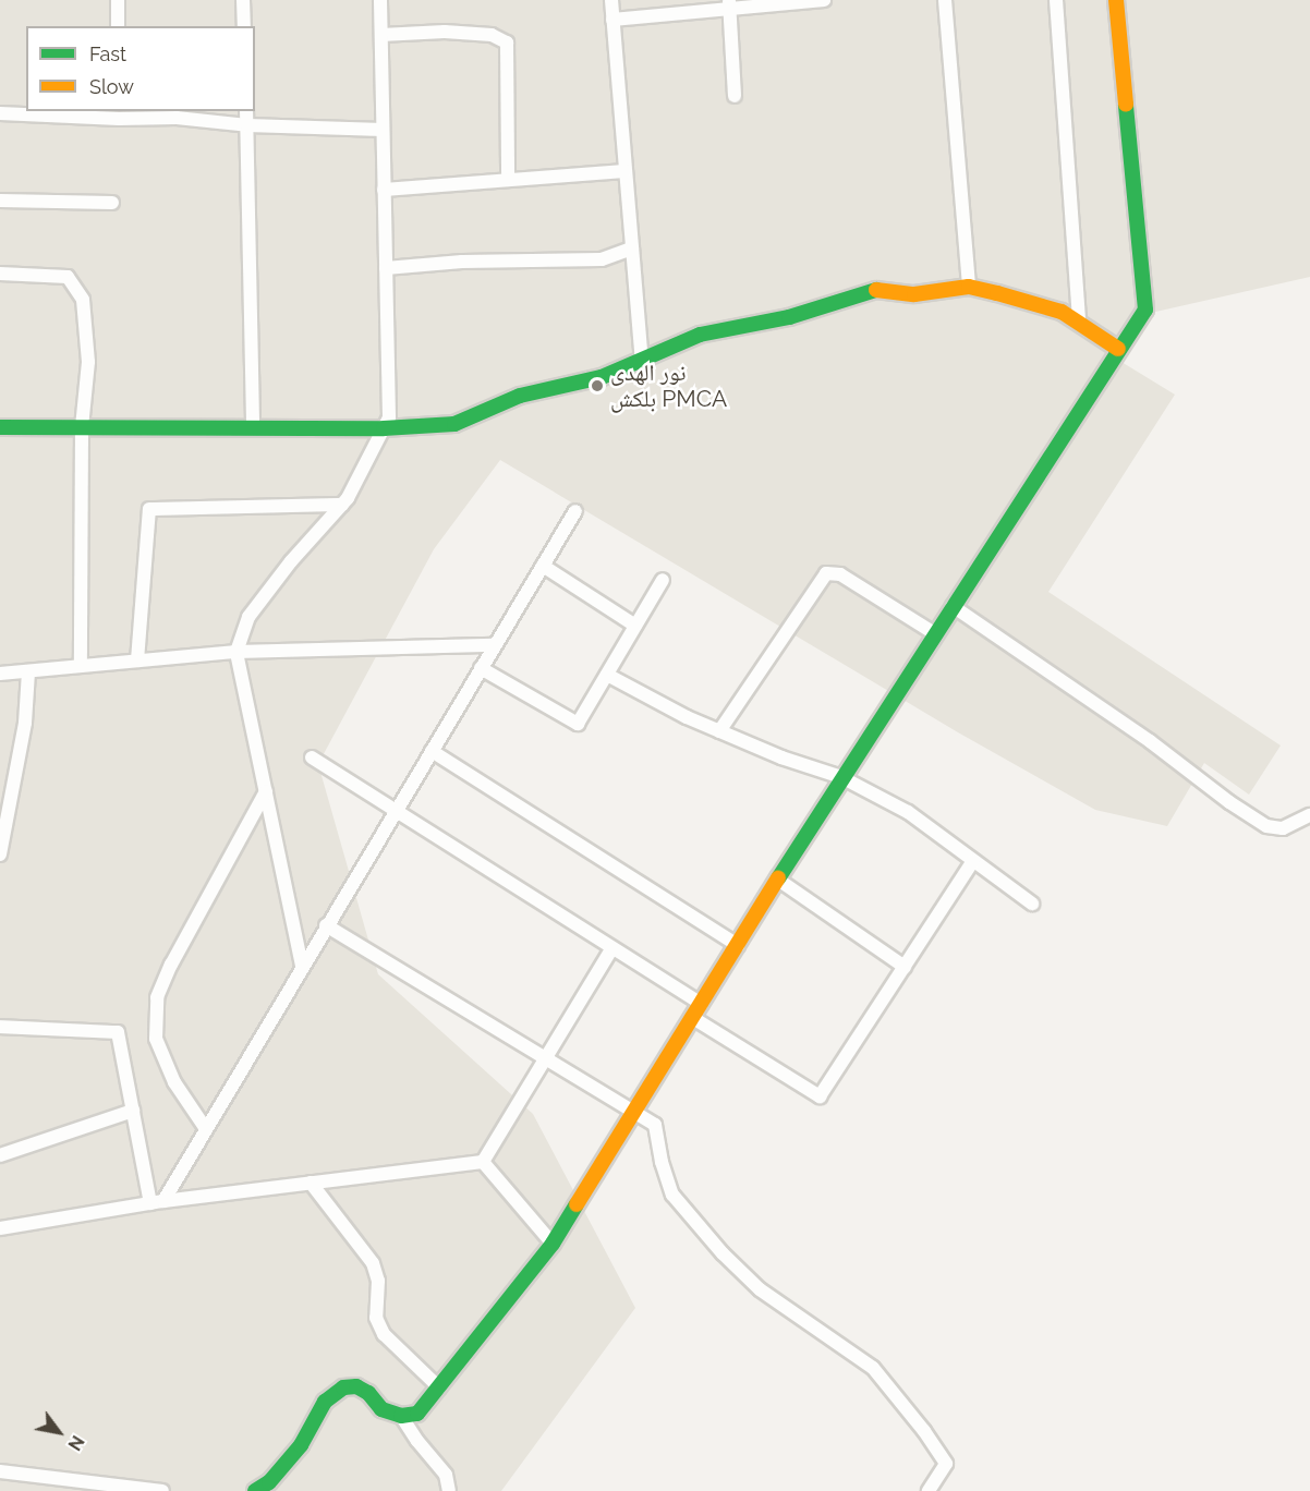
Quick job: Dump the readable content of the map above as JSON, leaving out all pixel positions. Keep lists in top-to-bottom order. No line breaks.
{"places":["نور الهدى بلكش PMCA"],"legend":["Fast","Slow"],"north":"bottom right"}
